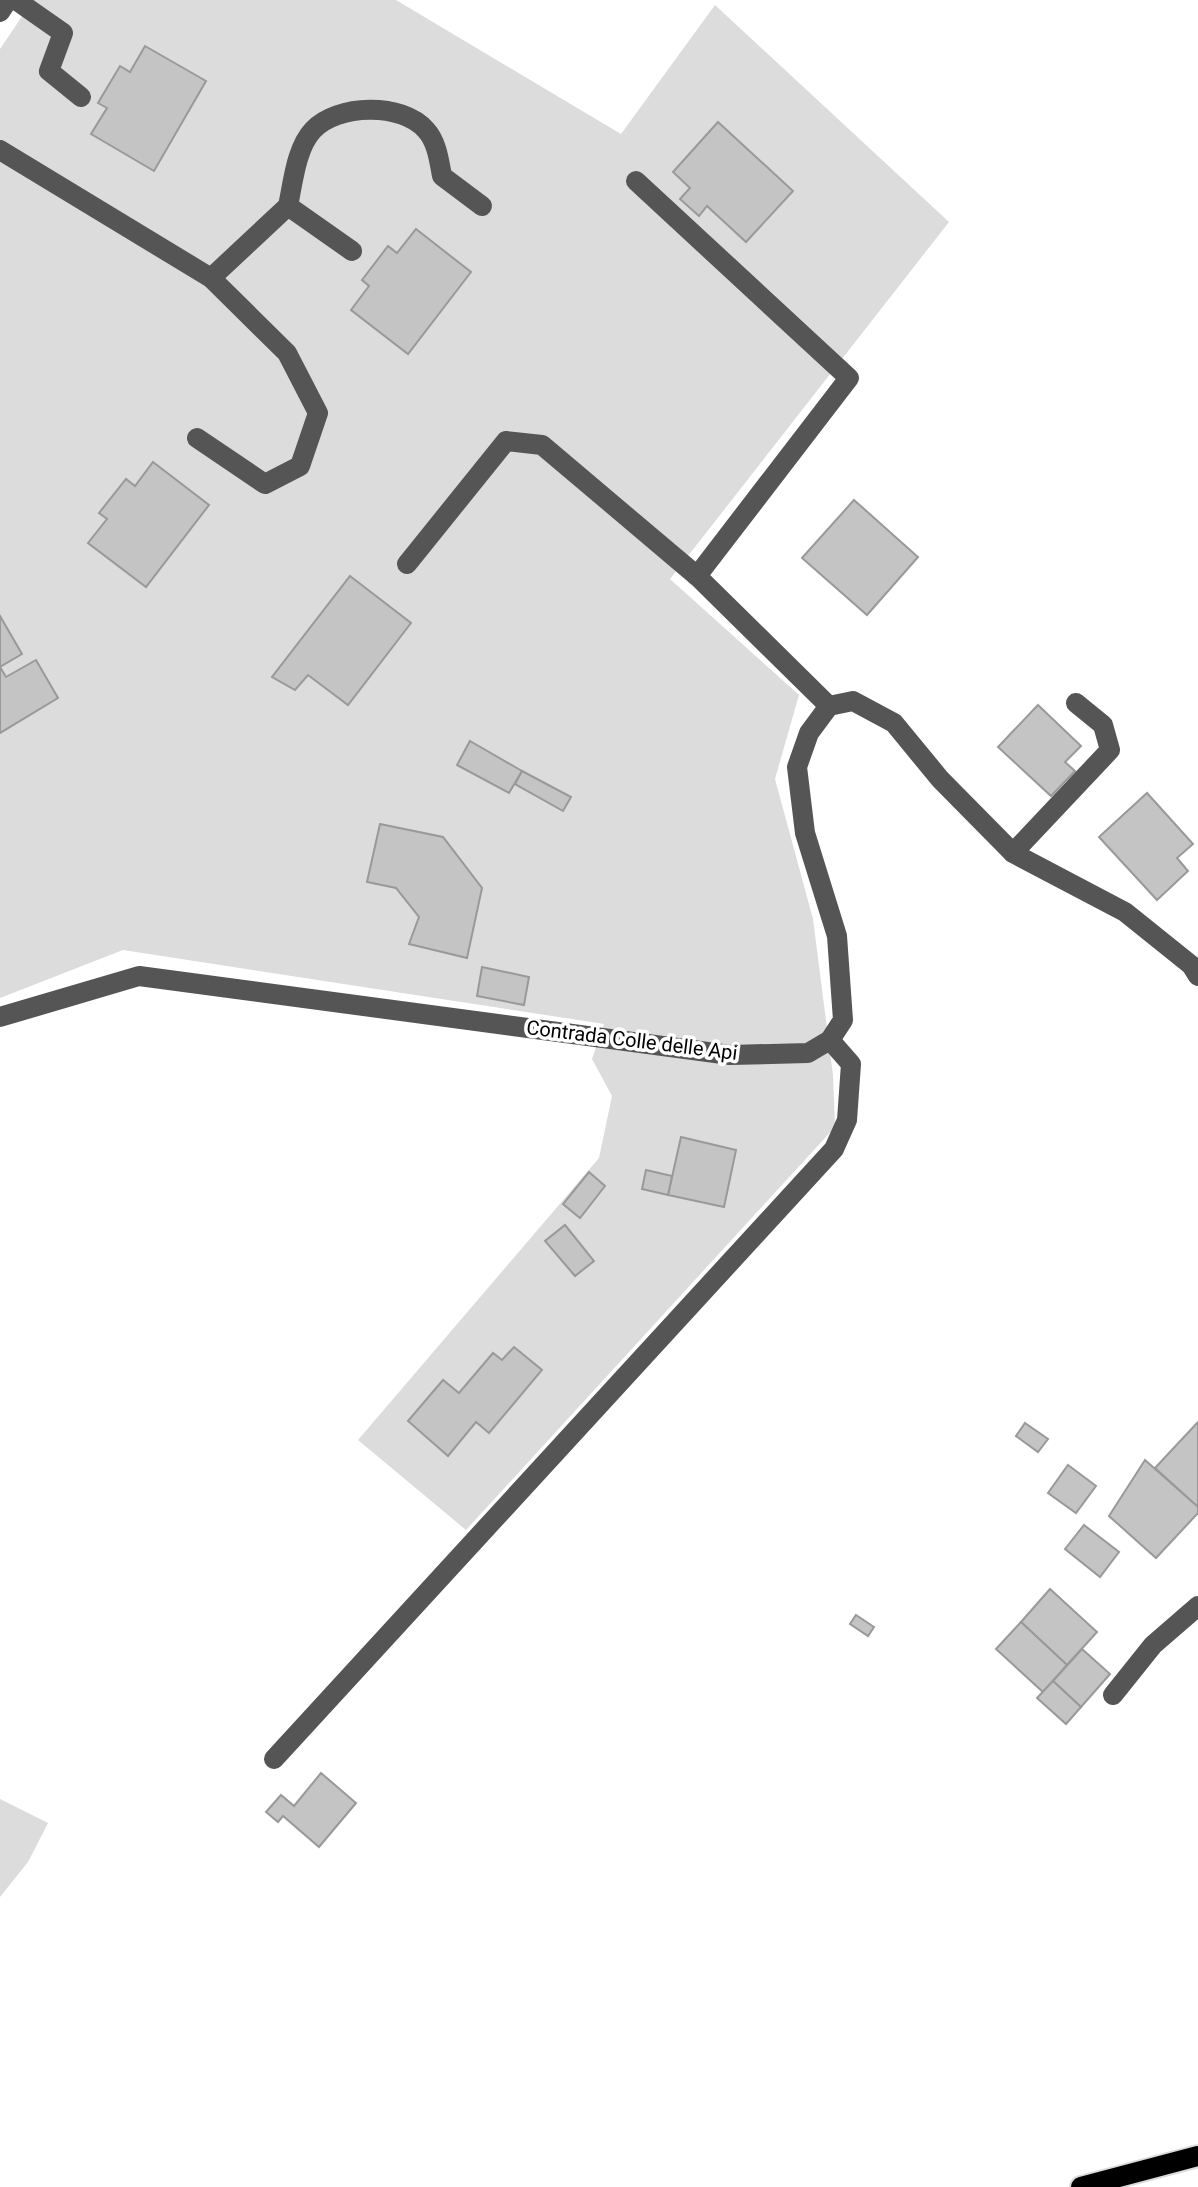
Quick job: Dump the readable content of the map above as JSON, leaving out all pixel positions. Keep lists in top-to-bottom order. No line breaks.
{"streets":{"street":["Contrada Colle delle Api"]}}
